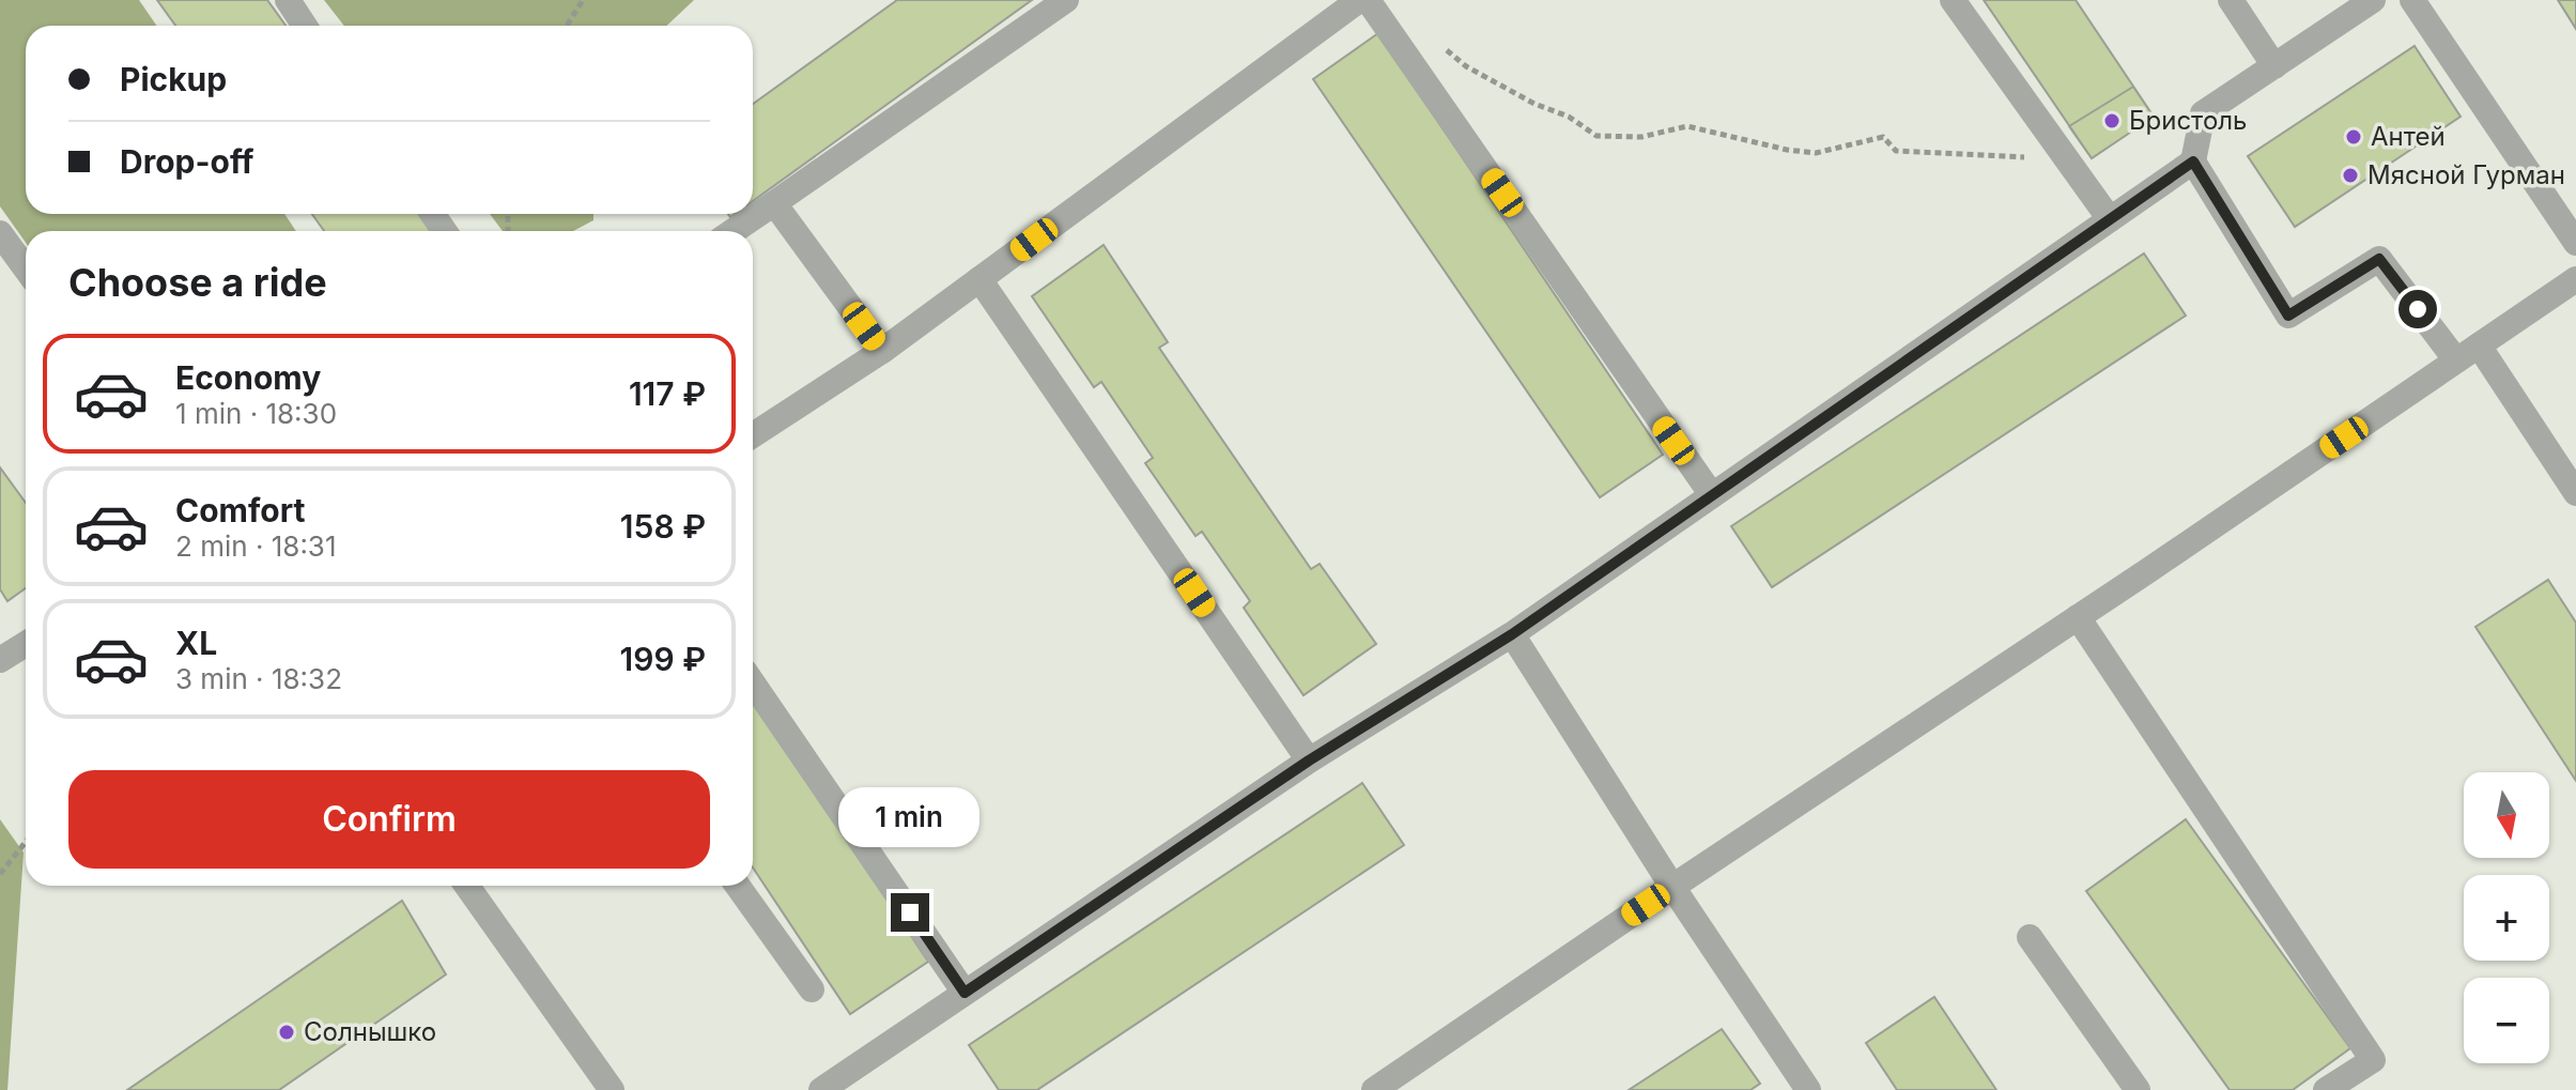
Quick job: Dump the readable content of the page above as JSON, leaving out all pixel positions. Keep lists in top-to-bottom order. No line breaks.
{"places":["Бристоль","Антей","Мясной Гурман","Солнышко"],"north":"bottom","page":{"banner":["Pickup","Drop-off"],"heading":"Choose a ride","list":[{"name":"Economy","note":"1 min · 18:30","value":"117 ₽"},{"name":"Comfort","note":"2 min · 18:31","value":"158 ₽"},{"name":"XL","note":"3 min · 18:32","value":"199 ₽"}],"buttons":"Confirm","map_buttons":["+","−"],"bubble":"1 min"}}
